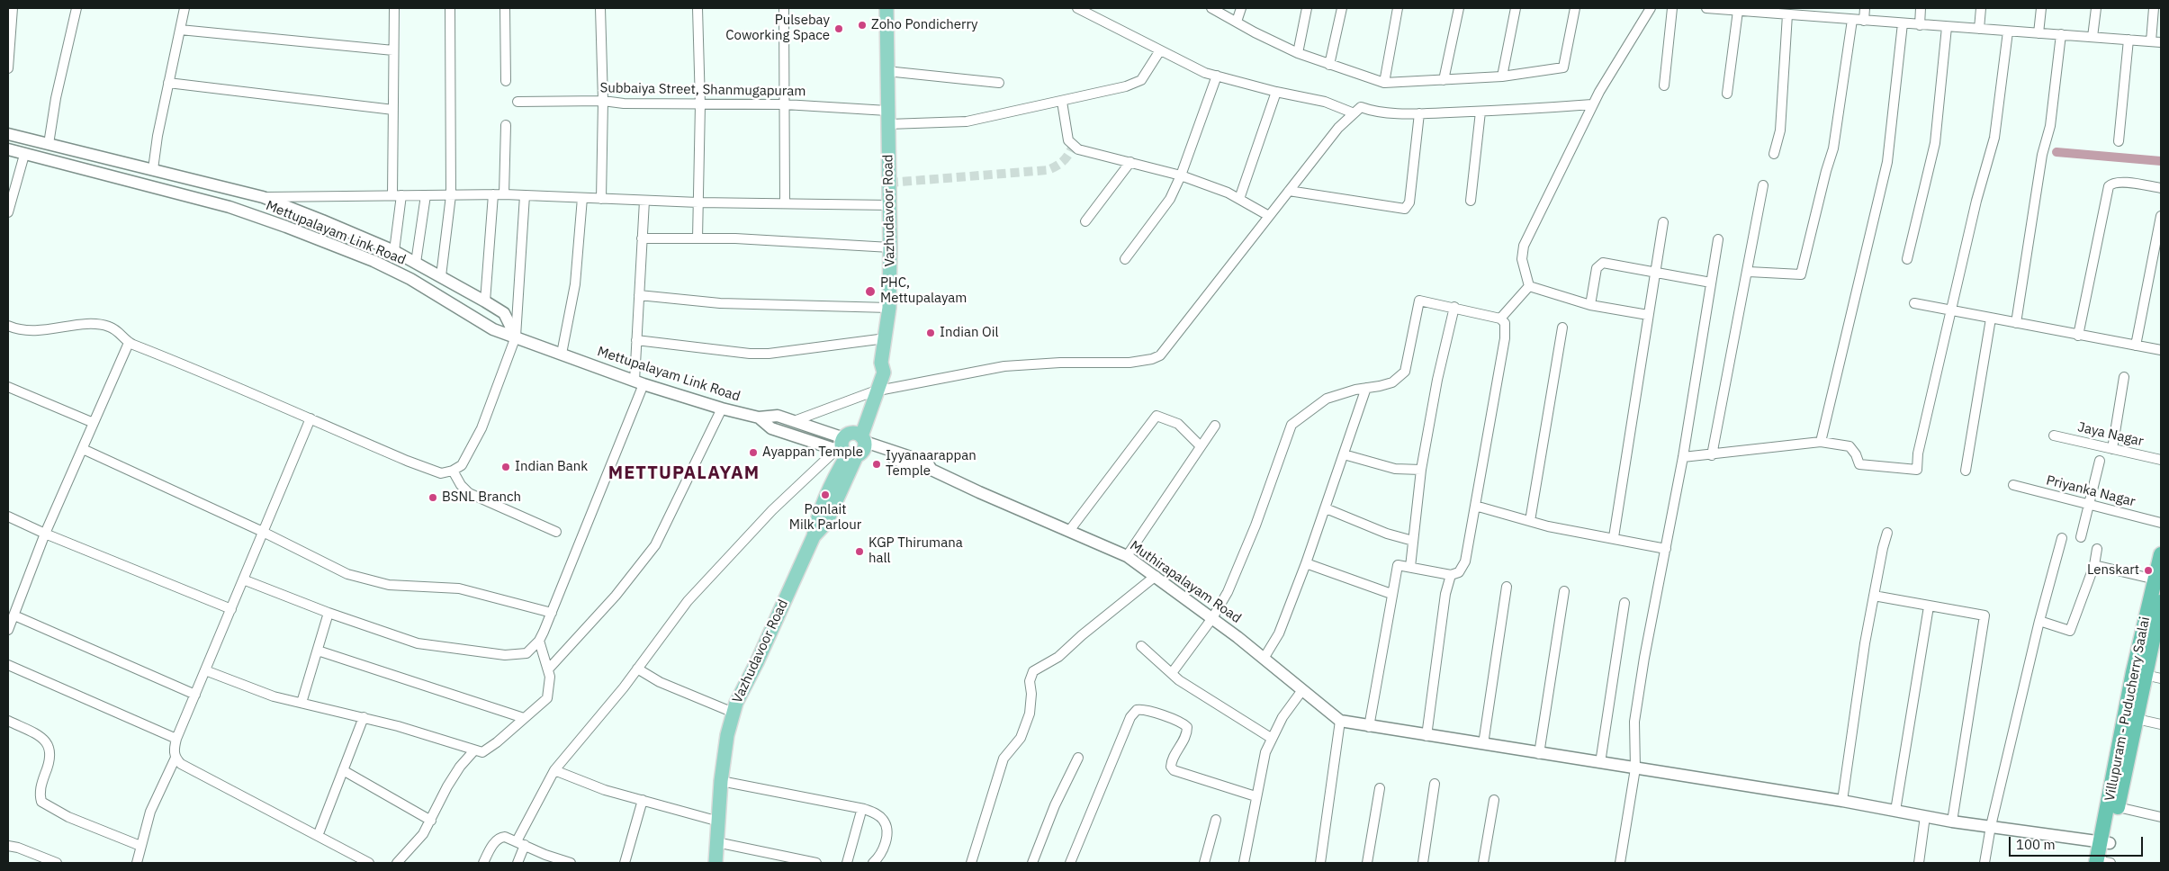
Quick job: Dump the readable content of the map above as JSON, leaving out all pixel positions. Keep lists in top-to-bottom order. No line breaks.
{"streets":{"highway":["Villupuram - Puducherry Saalai"],"main road":["Vazhudavoor Road"],"street":["Subbaiya Street, Shanmugapuram","Mettupalayam Link Road","Jaya Nagar","Priyanka Nagar","Muthirapalayam Road"]},"crossings":[["Subbaiya Street, Shanmugapuram","Vazhudavoor Road"],["Vazhudavoor Road","Mettupalayam Link Road"],["Vazhudavoor Road","Muthirapalayam Road"],["Mettupalayam Link Road","Muthirapalayam Road"]],"districts":["METTUPALAYAM"],"places":["Zoho Pondicherry","Pulsebay Coworking Space","PHC, Mettupalayam","Indian Oil","Ayappan Temple","Iyyanaarappan Temple","Indian Bank","Ponlait Milk Parlour","BSNL Branch","KGP Thirumana hall","Lenskart"],"scale_bar":"100 m"}
